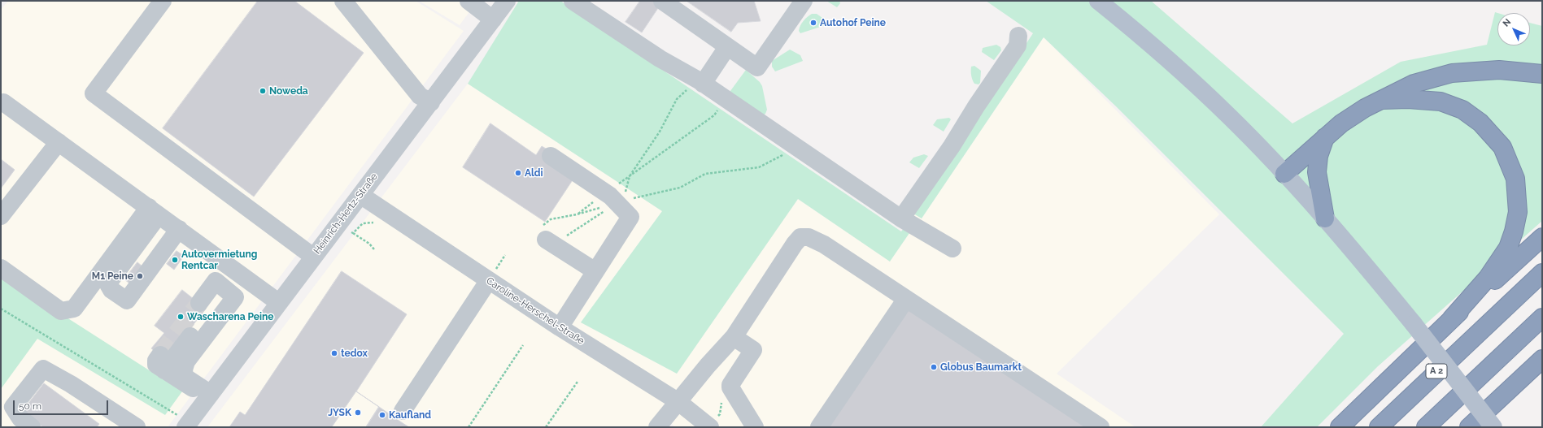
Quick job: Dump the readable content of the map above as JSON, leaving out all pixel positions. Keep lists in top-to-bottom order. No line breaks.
{"streets":{"highway":["A 2"],"street":["Heinrich-Hertz-Straße","Caroline-Herschel-Straße"]},"crossings":[["Heinrich-Hertz-Straße","Caroline-Herschel-Straße"]],"places":["Autohof Peine","Noweda","Aldi","Autovermietung Rentcar","M1 Peine","Wascharena Peine","tedox","Globus Baumarkt","JYSK","Kaufland"],"scale_bar":"50 m","north":"top left"}
